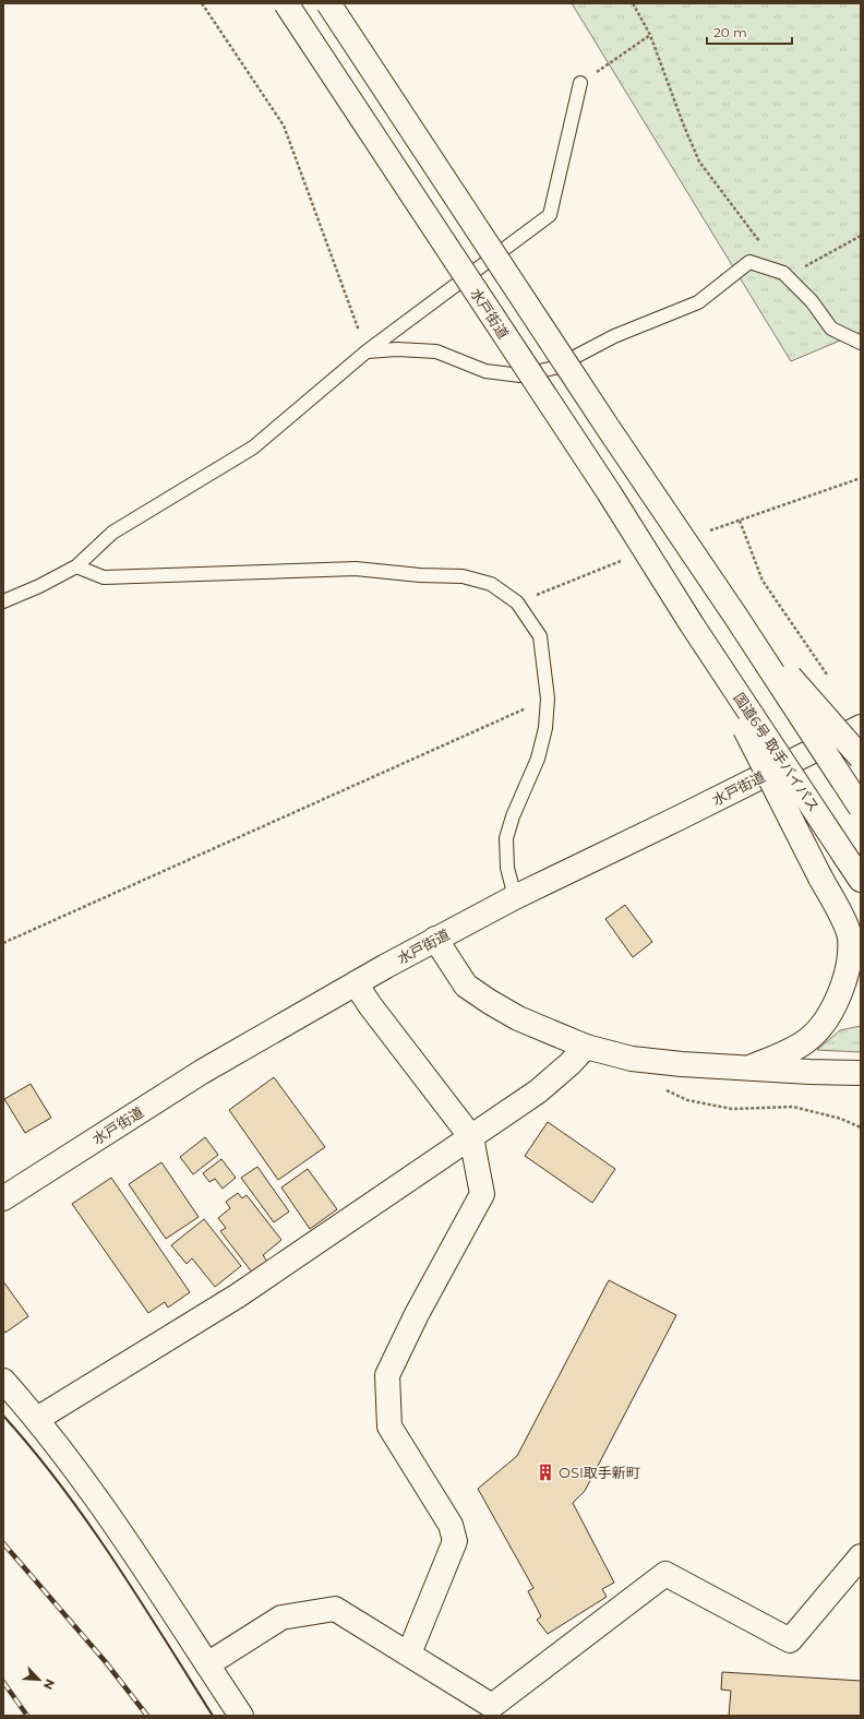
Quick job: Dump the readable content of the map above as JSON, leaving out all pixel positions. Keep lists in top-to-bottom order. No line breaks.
{"streets":{"main road":["水戸街道","国道6号 取手バイパス"]},"crossings":[["水戸街道","国道6号 取手バイパス"]],"places":{"building":["OSI取手新町"]},"scale_bar":"20 m","north":"bottom right"}
